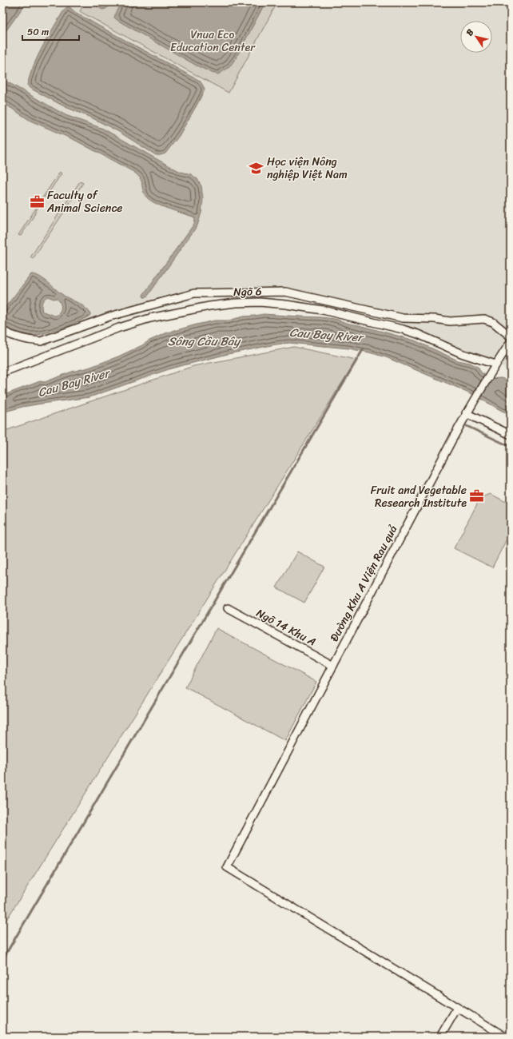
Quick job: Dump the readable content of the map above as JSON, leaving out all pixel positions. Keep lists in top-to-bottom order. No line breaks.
{"streets":{"street":["Ngõ 6","Đường Khu A Viện Rau quả","Ngõ 14 Khu A"]},"crossings":[["Ngõ 6","Đường Khu A Viện Rau quả"],["Đường Khu A Viện Rau quả","Ngõ 14 Khu A"]],"water":["Cau Bay River","Sông Cầu Bây"],"parks":["Vnua Eco Education Center"],"places":{"school or university":["Học viện Nông nghiệp Việt Nam"],"office":["Faculty of Animal Science","Fruit and Vegetable Research Institute"]},"scale_bar":"50 m","north":"top left"}
